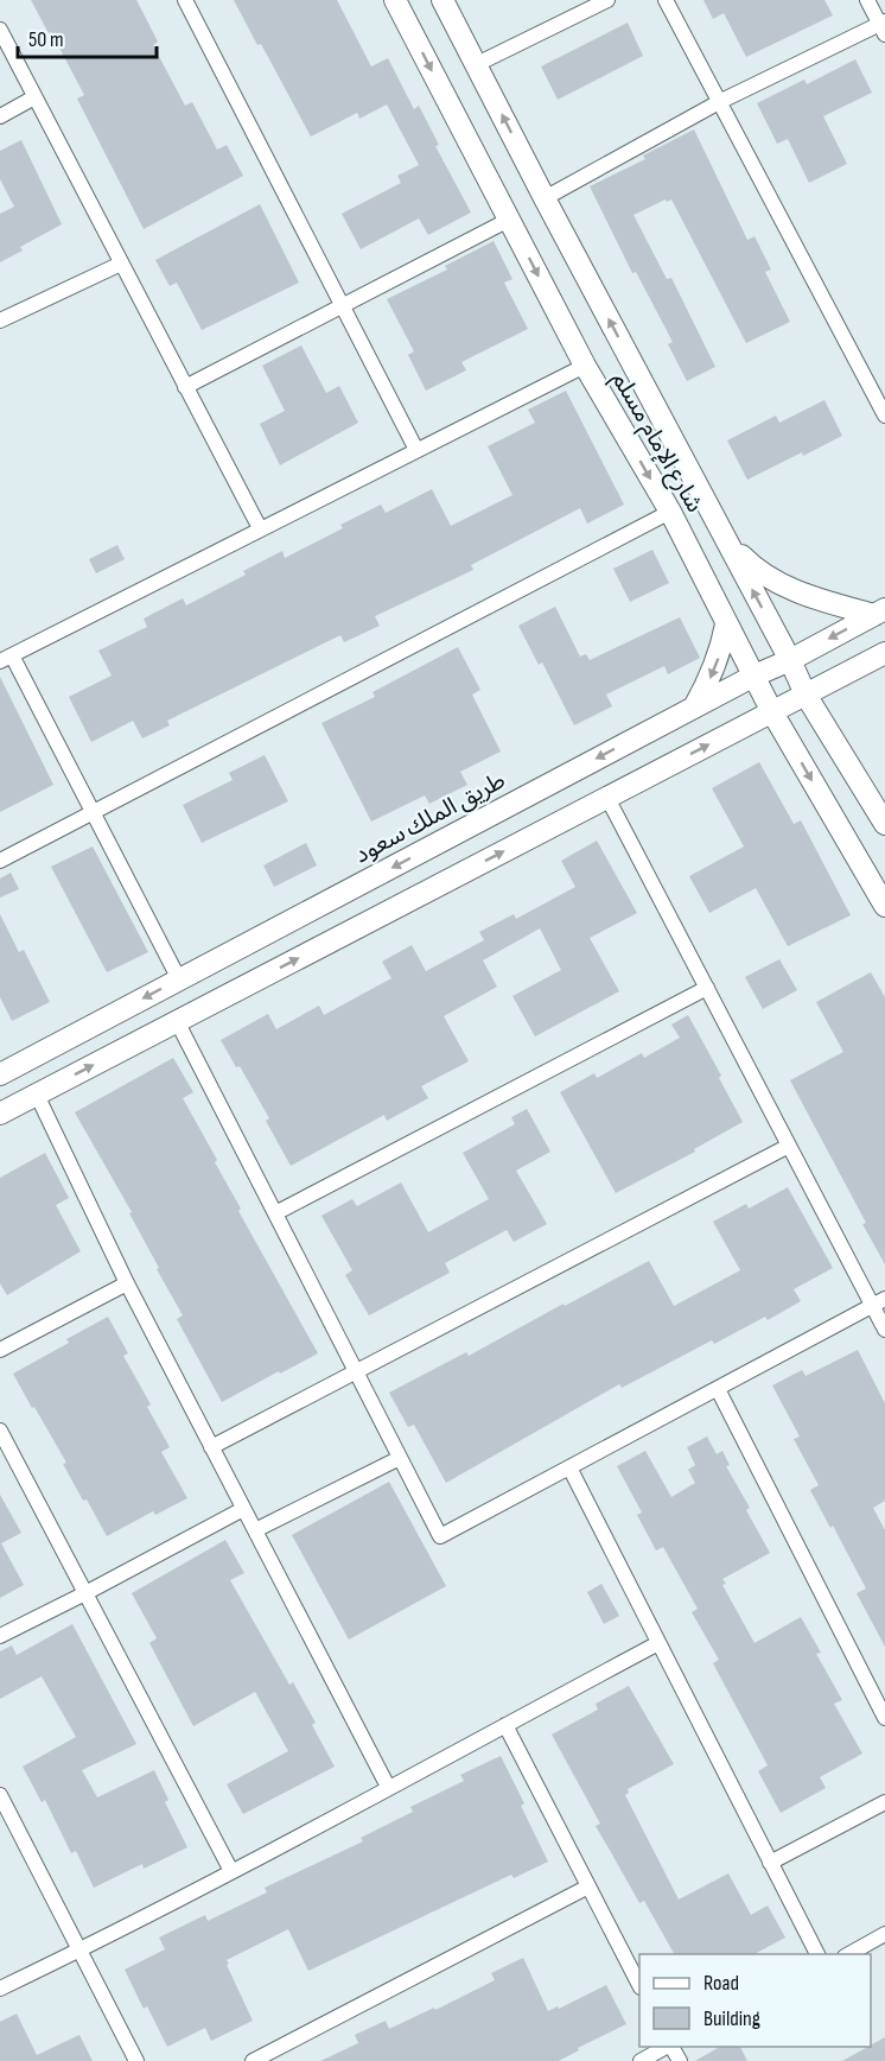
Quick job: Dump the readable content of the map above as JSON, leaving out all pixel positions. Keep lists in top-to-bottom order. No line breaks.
{"streets":{"main road":["شارع الإمام مسلم","طريق الملك سعود"]},"crossings":[["شارع الإمام مسلم","طريق الملك سعود"]],"legend":["Road","Building"],"scale_bar":"50 m"}
